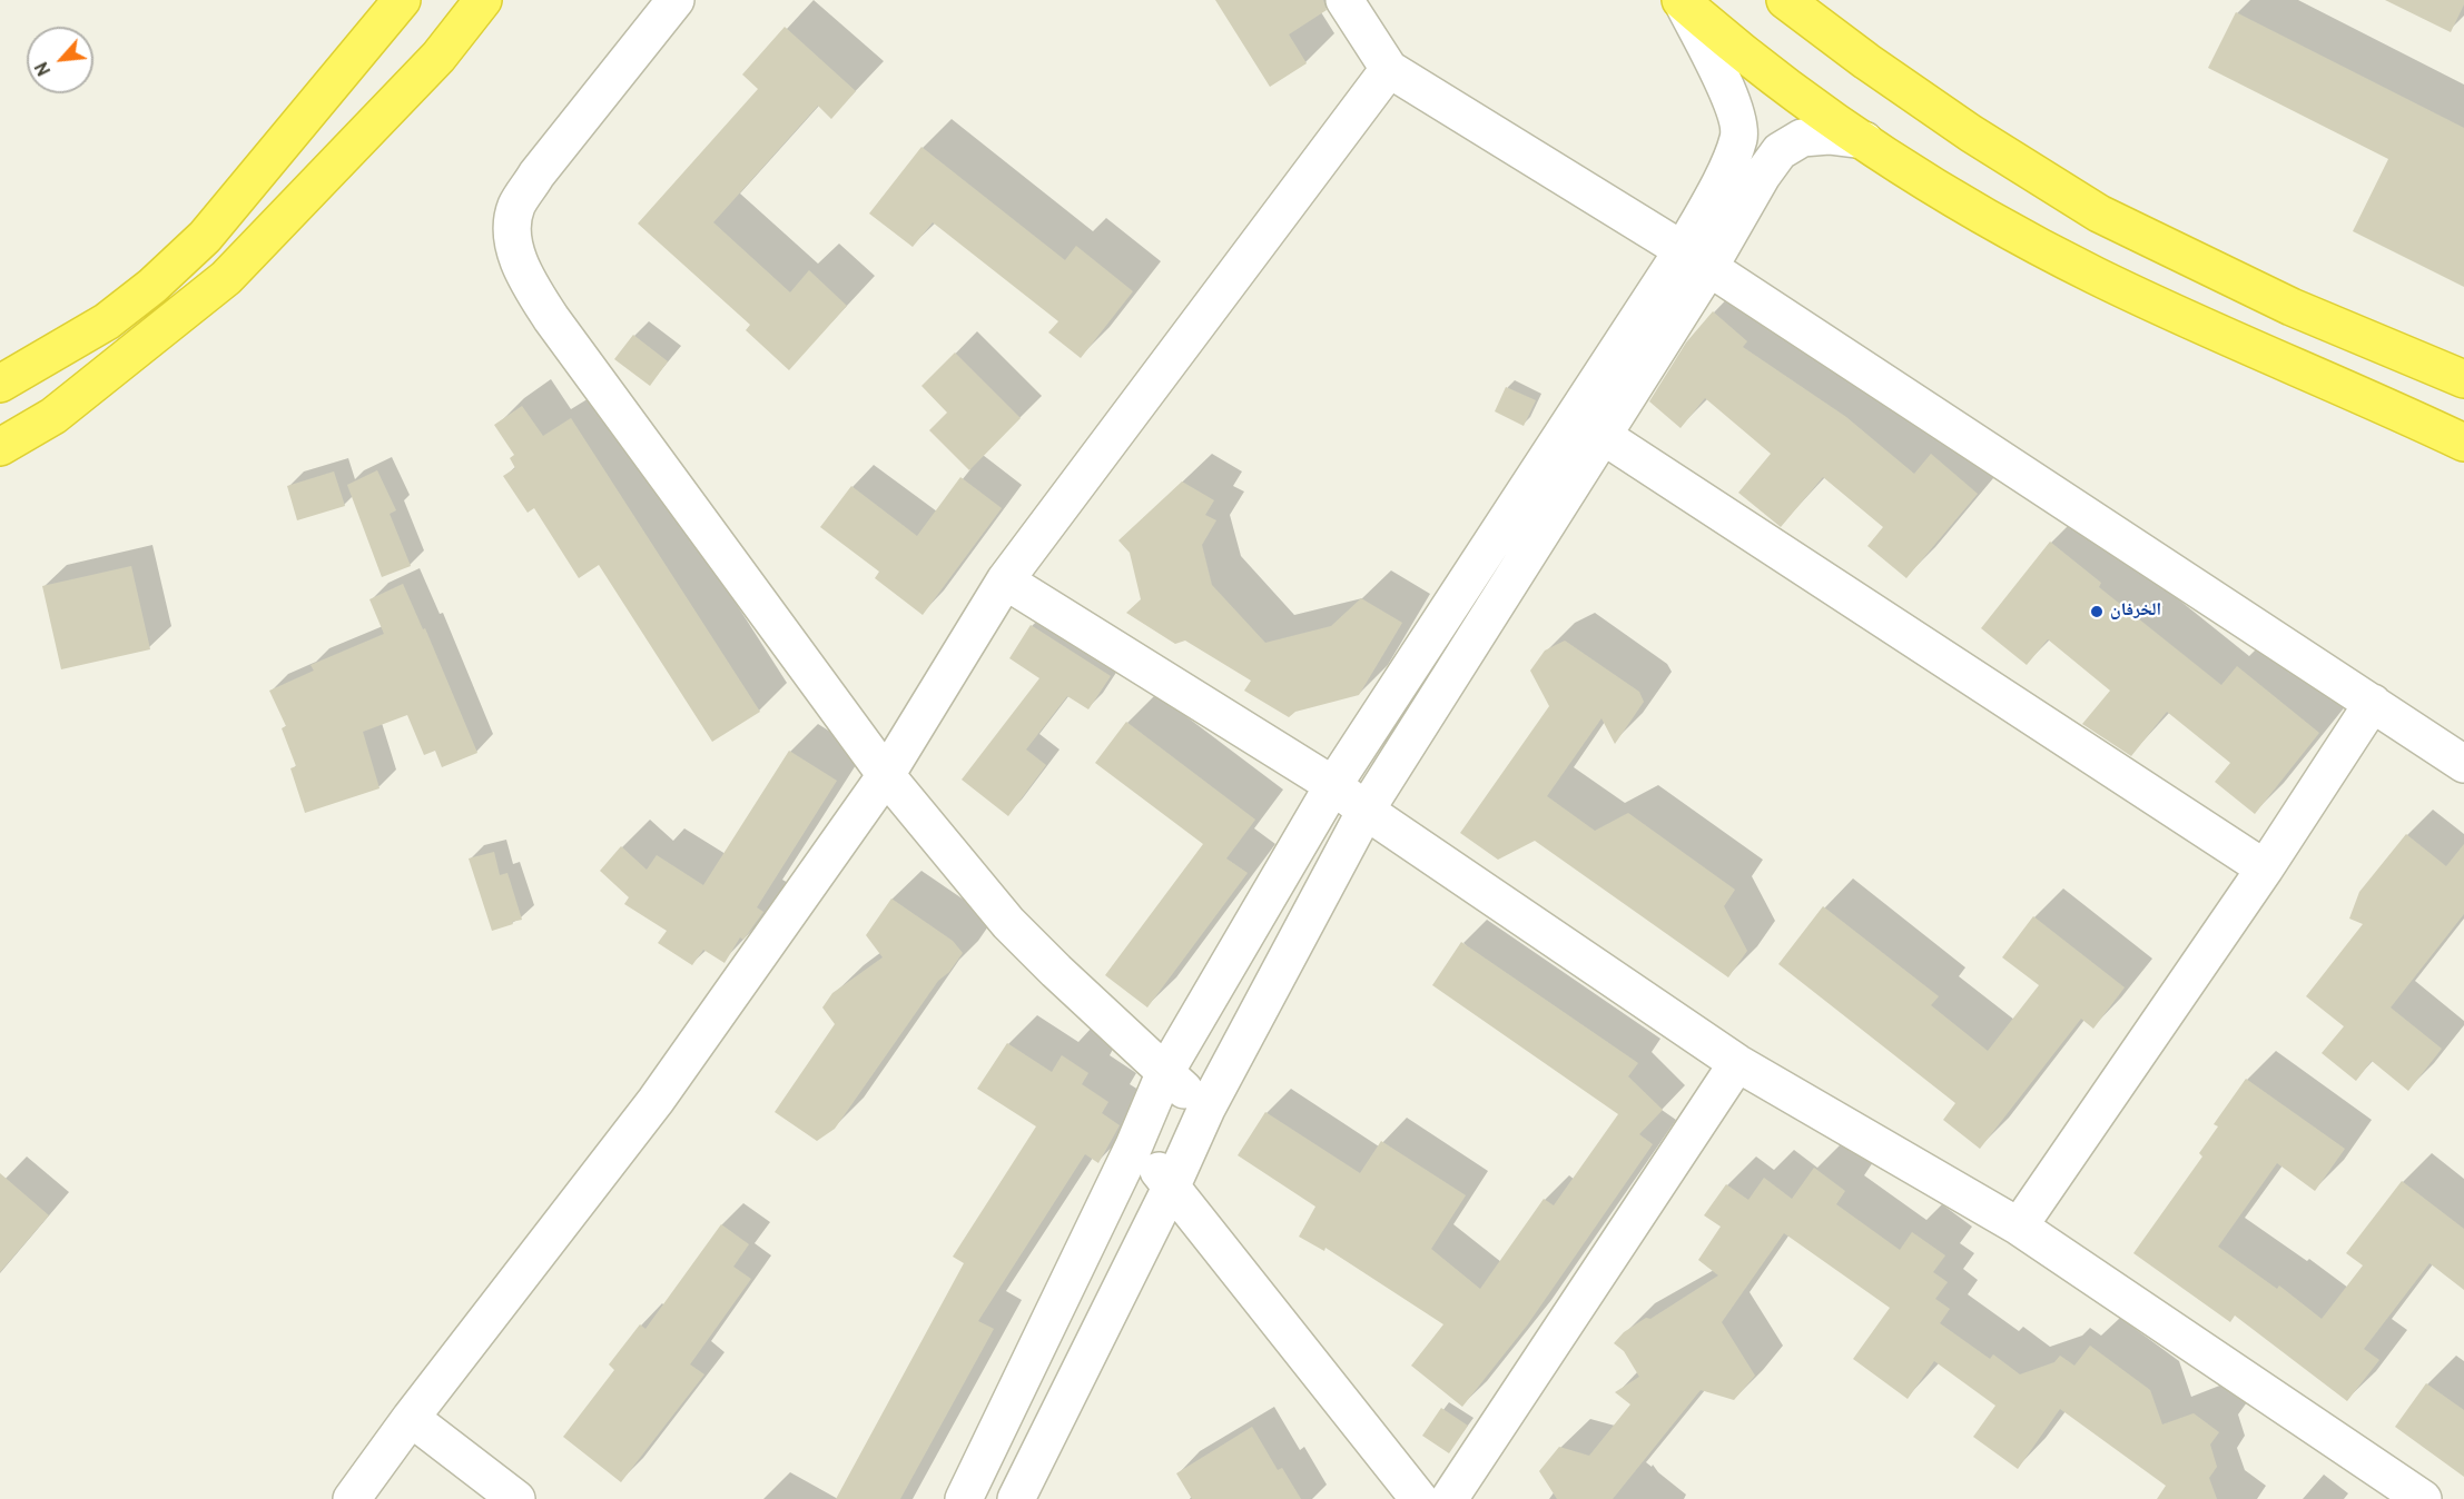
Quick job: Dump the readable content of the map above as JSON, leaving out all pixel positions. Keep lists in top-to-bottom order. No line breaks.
{"places":["الخرفان"],"north":"bottom left"}
